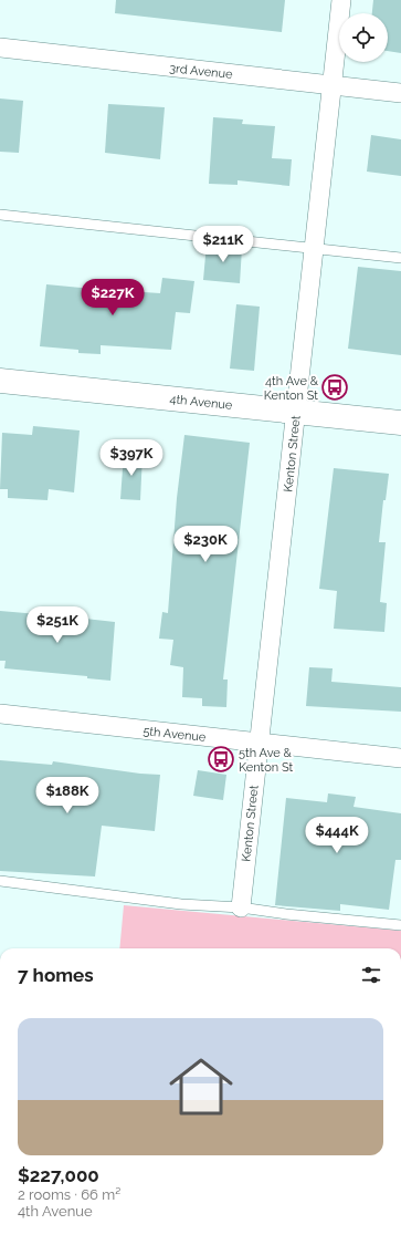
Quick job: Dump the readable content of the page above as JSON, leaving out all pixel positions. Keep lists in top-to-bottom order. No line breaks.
{"streets":{"street":["3rd Avenue","4th Avenue","Kenton Street","5th Avenue"]},"crossings":[["3rd Avenue","Kenton Street"],["4th Avenue","Kenton Street"],["Kenton Street","5th Avenue"]],"places":{"bus stop":["4th Ave & Kenton St","5th Ave & Kenton St"]},"page":{"price":["$211K","$227K","$397K","$230K","$251K","$188K","$444K"],"heading":"7 homes","list":[{"name":"$227,000","note":"2 rooms · 66 m² · 4th Avenue"}]}}
